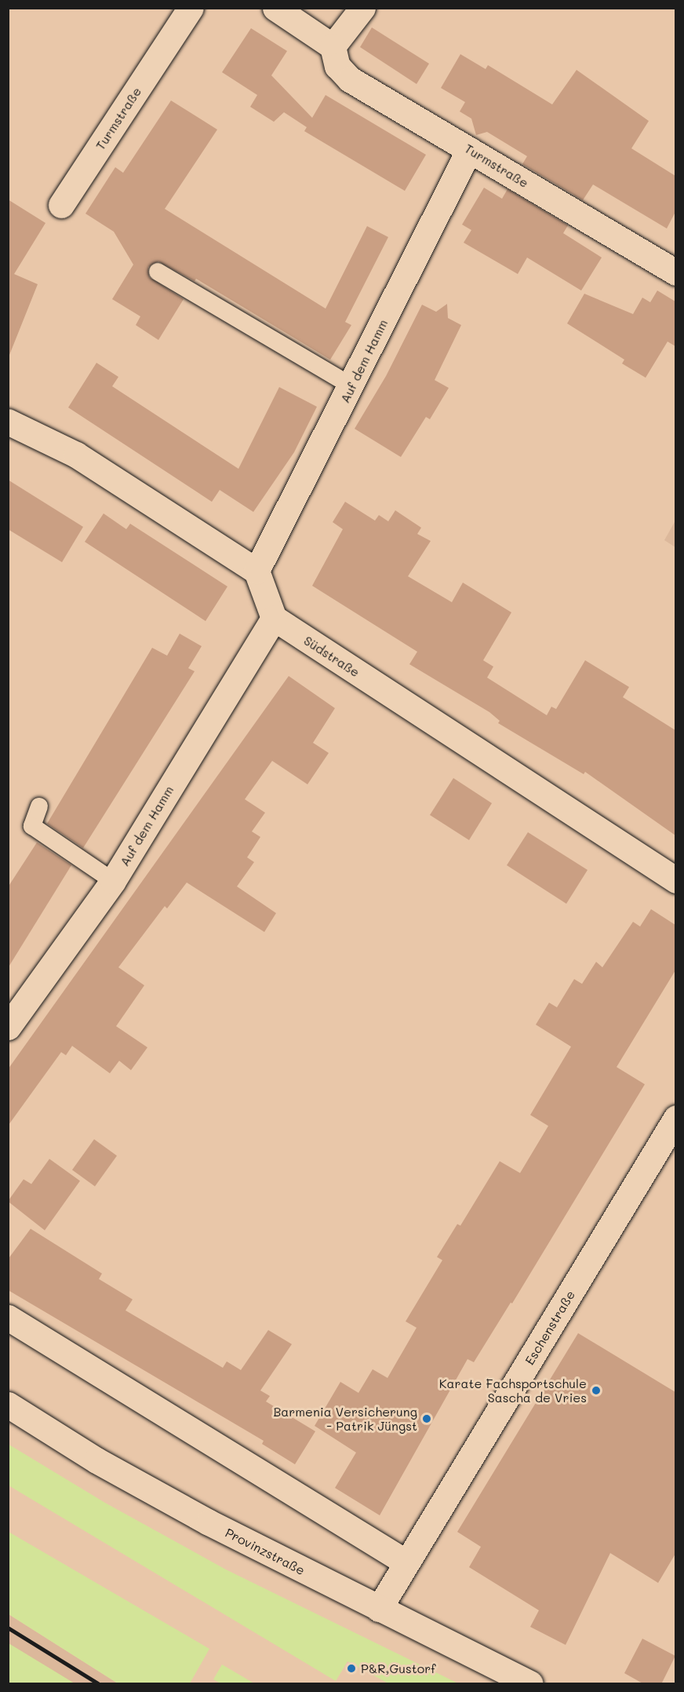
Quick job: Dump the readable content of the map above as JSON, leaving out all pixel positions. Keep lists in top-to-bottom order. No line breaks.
{"streets":{"street":["Turmstraße","Auf dem Hamm","Südstraße","Eschenstraße","Provinzstraße"]},"crossings":[["Turmstraße","Auf dem Hamm"],["Auf dem Hamm","Südstraße"],["Eschenstraße","Provinzstraße"]],"places":["Karate Fachsportschule Sascha de Vries","Barmenia Versicherung - Patrik Jüngst","P&R,Gustorf"]}
